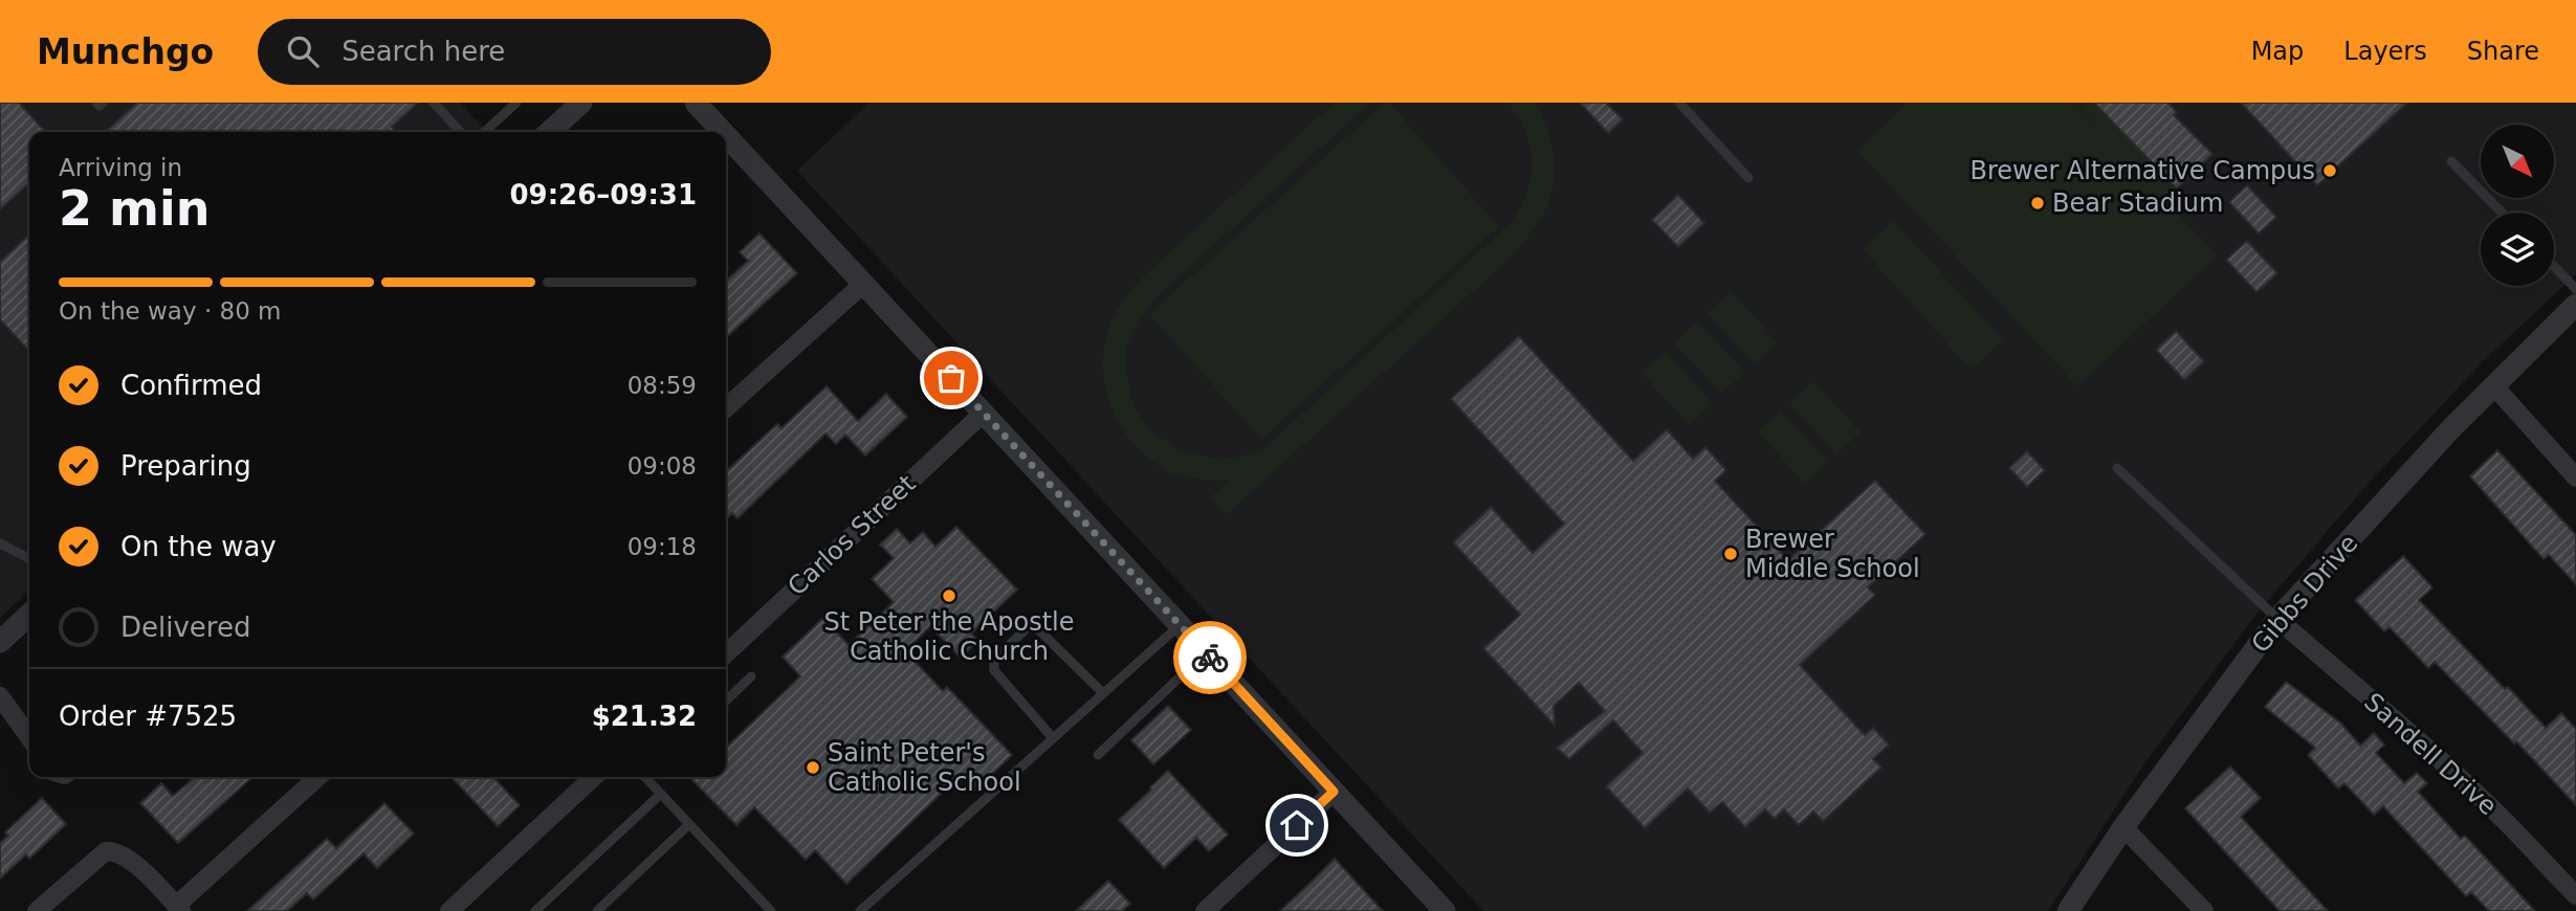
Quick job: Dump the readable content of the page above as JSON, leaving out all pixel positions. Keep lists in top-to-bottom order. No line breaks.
{"streets":{"street":["Carlos Street","Gibbs Drive","Sandell Drive"]},"crossings":[["Gibbs Drive","Sandell Drive"]],"places":["Brewer Alternative Campus","Bear Stadium","Brewer Middle School","St Peter the Apostle Catholic Church","Saint Peter's Catholic School"],"north":"bottom right","page":{"header":"Munchgo","search":"Search here","nav":["Map","Layers","Share"],"heading":["2 min","Arriving in","09:26–09:31"],"panel":["Order #7525","$21.32"],"bar":"On the way · 80 m","list":[["Confirmed","08:59"],["Preparing","09:08"],["On the way","09:18"],"Delivered"]}}
